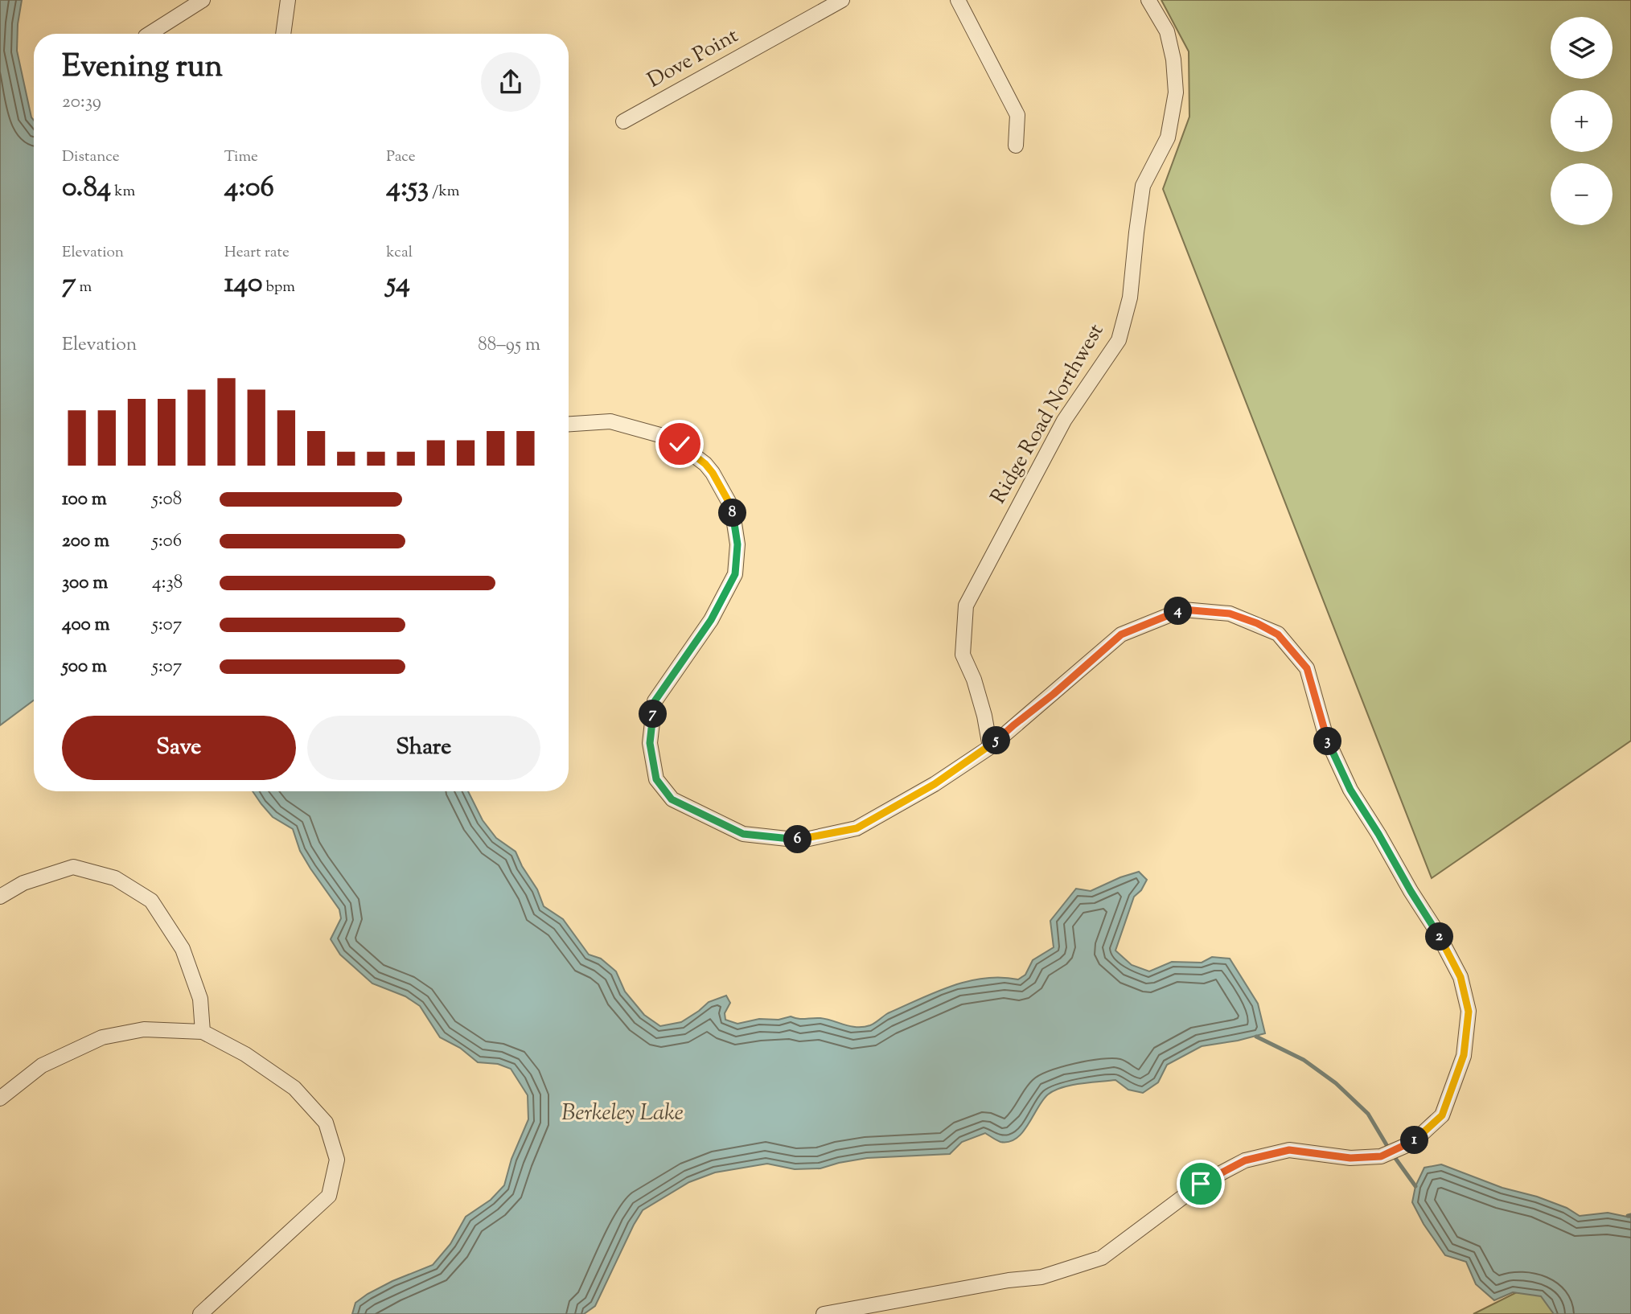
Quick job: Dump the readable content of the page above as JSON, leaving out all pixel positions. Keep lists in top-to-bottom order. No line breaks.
{"streets":{"street":["Dove Point","Ridge Road Northwest"]},"water":["Berkeley Lake"],"page":{"map_buttons":["+","−"],"heading":["Evening run","20:39"],"stats":[["Distance","0.84 km"],["Time","4:06"],["Pace","4:53 /km"],["Elevation","7 m"],["Heart rate","140 bpm"],["kcal","54"]],"chart":["Elevation","88–95 m"],"list":[{"name":"100 m","note":"5:08"},{"name":"200 m","note":"5:06"},{"name":"300 m","note":"4:38"},{"name":"400 m","note":"5:07"},{"name":"500 m","note":"5:07"}],"pins":["8","4","7","5","3","6","2","1"],"buttons":["Save","Share"]}}
